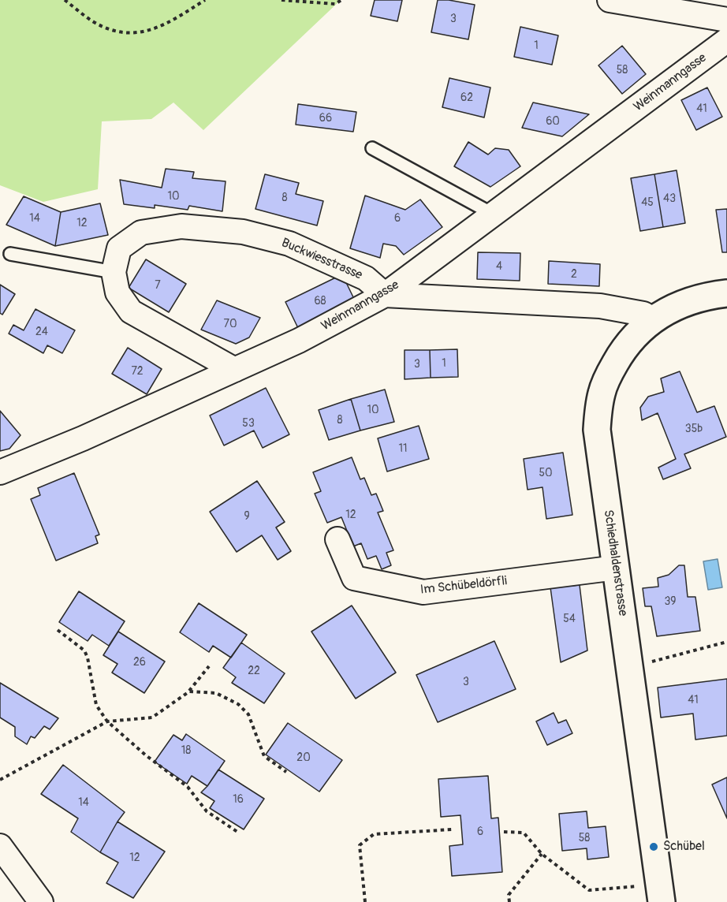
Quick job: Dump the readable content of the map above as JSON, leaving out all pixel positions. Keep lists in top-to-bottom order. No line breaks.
{"streets":{"main road":["Schiedhaldenstrasse"],"street":["Weinmanngasse","Buckwiesstrasse","Im Schübeldörfli"]},"crossings":[["Weinmanngasse","Buckwiesstrasse"],["Schiedhaldenstrasse","Im Schübeldörfli"]],"places":["Schübel"],"house_numbers":["3","1","58","62","41","66","60","10","8","43","45","14","6","12","4","2","7","68","70","24","1","3","72","10","8","53","35b","11","50","12","9","39","54","26","22","3","41","18","20","16","14","6","58","12"]}
